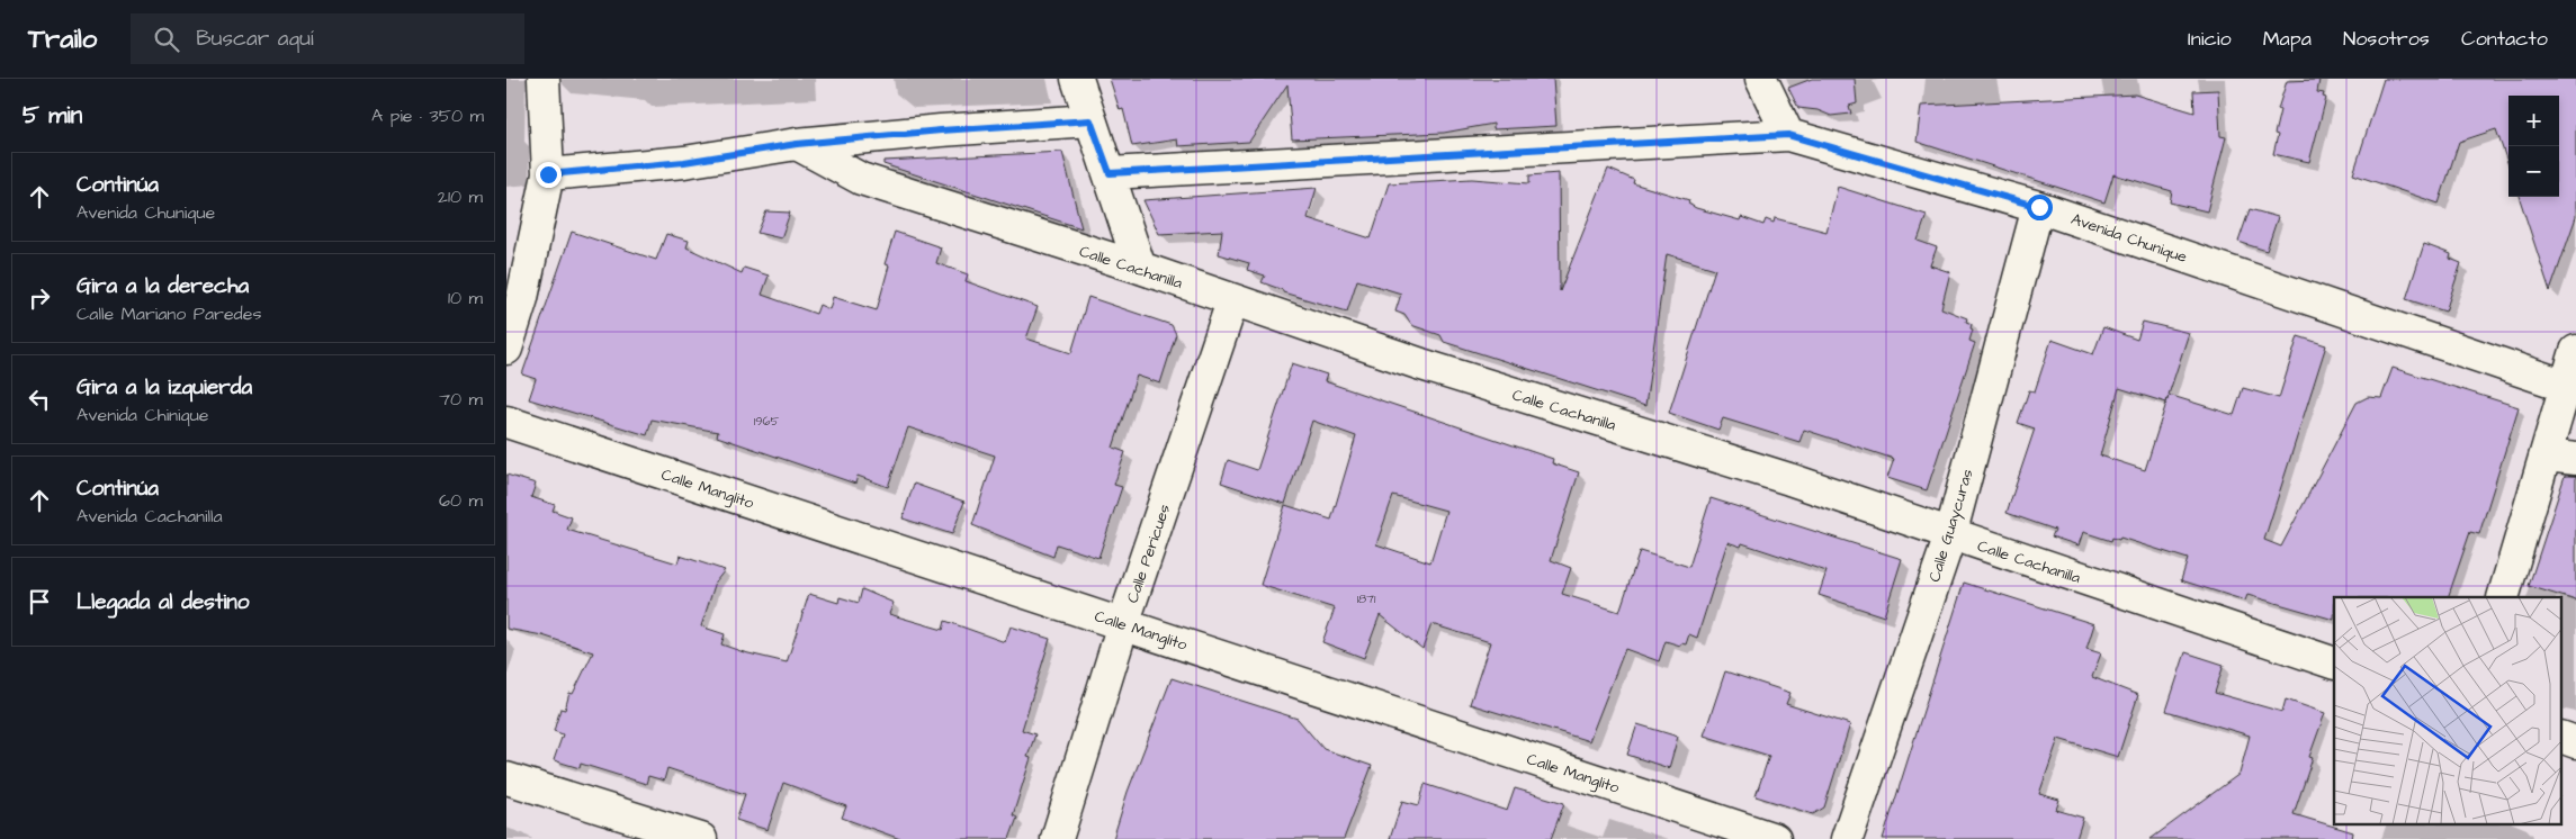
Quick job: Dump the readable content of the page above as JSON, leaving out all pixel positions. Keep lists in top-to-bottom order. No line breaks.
{"streets":{"street":["Avenida Chunique","Calle Cachanilla","Calle Manglito","Calle Guaycuras","Calle Pericues"]},"crossings":[["Avenida Chunique","Calle Guaycuras"],["Calle Cachanilla","Calle Guaycuras"],["Calle Cachanilla","Calle Pericues"],["Calle Manglito","Calle Pericues"]],"house_numbers":["1965","1871"],"page":{"header":"Trailo","search":"Buscar aquí","nav":["Inicio","Mapa","Nosotros","Contacto"],"heading":["5 min","A pie · 350 m"],"map_buttons":["+","−"],"list":[["Continúa","Avenida Chunique","210 m"],["Gira a la derecha","Calle Mariano Paredes","10 m"],["Gira a la izquierda","Avenida Chinique","70 m"],["Continúa","Avenida Cachanilla","60 m"],"Llegada al destino"]}}
